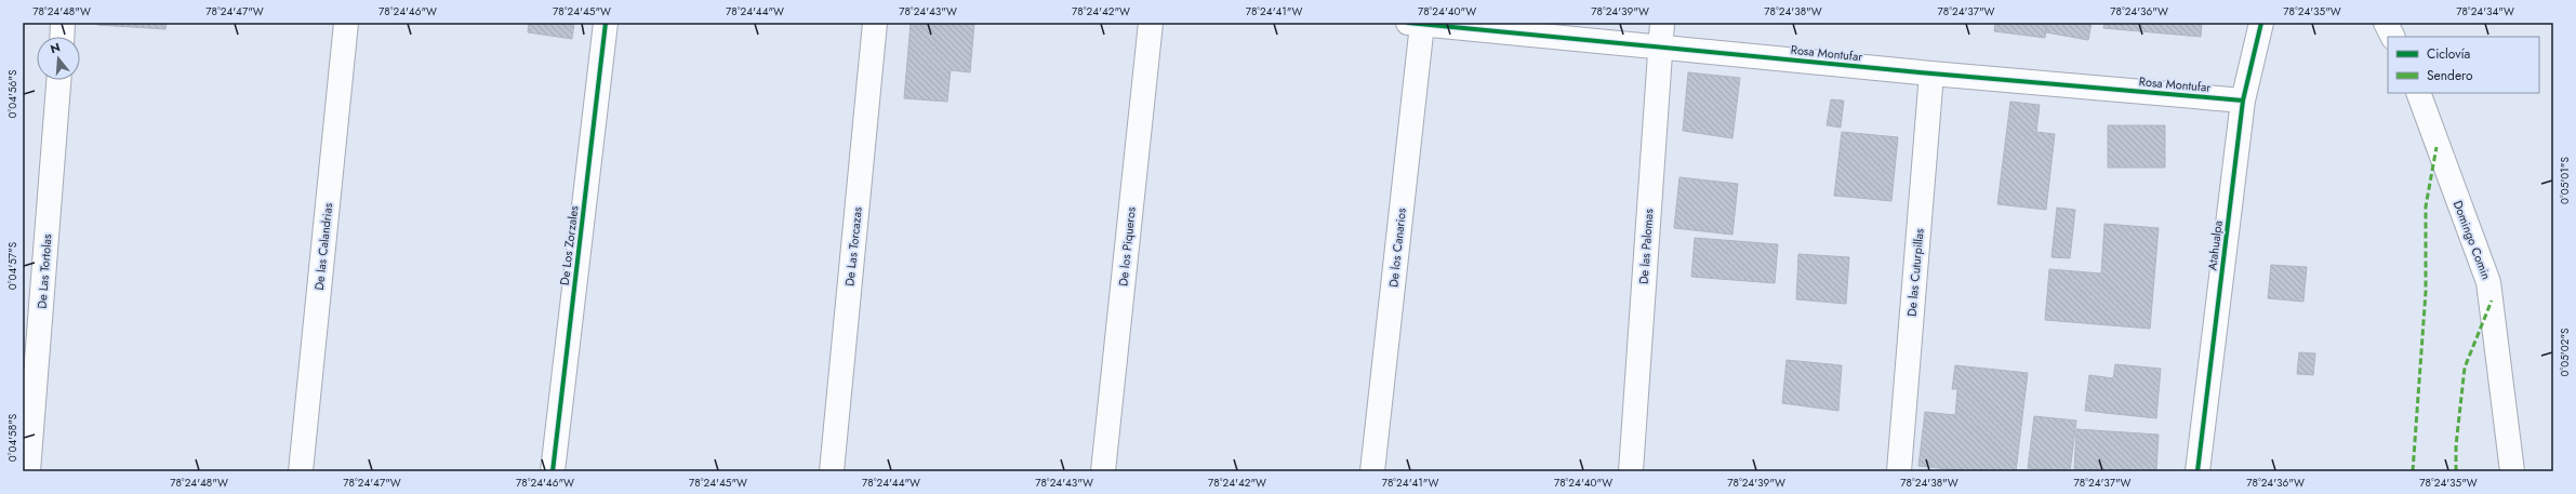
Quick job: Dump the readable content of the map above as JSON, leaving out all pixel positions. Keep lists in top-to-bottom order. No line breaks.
{"streets":{"street":["Rosa Montufar","Domingo Comin","De Los Zorzales","Atahualpa","De las Calandrias","De Las Torcazas","De los Piqueros","De las Palomas","De los Canarios","De Las Tortolas","De las Cuturpillas"]},"crossings":[["Rosa Montufar","Atahualpa"],["Rosa Montufar","De las Palomas"],["Rosa Montufar","De los Canarios"],["Rosa Montufar","De las Cuturpillas"]],"legend":["Ciclovía","Sendero"],"north":"top","coordinates":["78°24'48\"W","78°24'47\"W","78°24'46\"W","78°24'45\"W","78°24'44\"W","78°24'43\"W","78°24'42\"W","78°24'41\"W","78°24'40\"W","78°24'39\"W","78°24'38\"W","78°24'37\"W","78°24'36\"W","78°24'35\"W","78°24'34\"W","0°04'56\"S","0°05'01\"S","0°04'57\"S","0°05'02\"S","0°04'58\"S"]}
